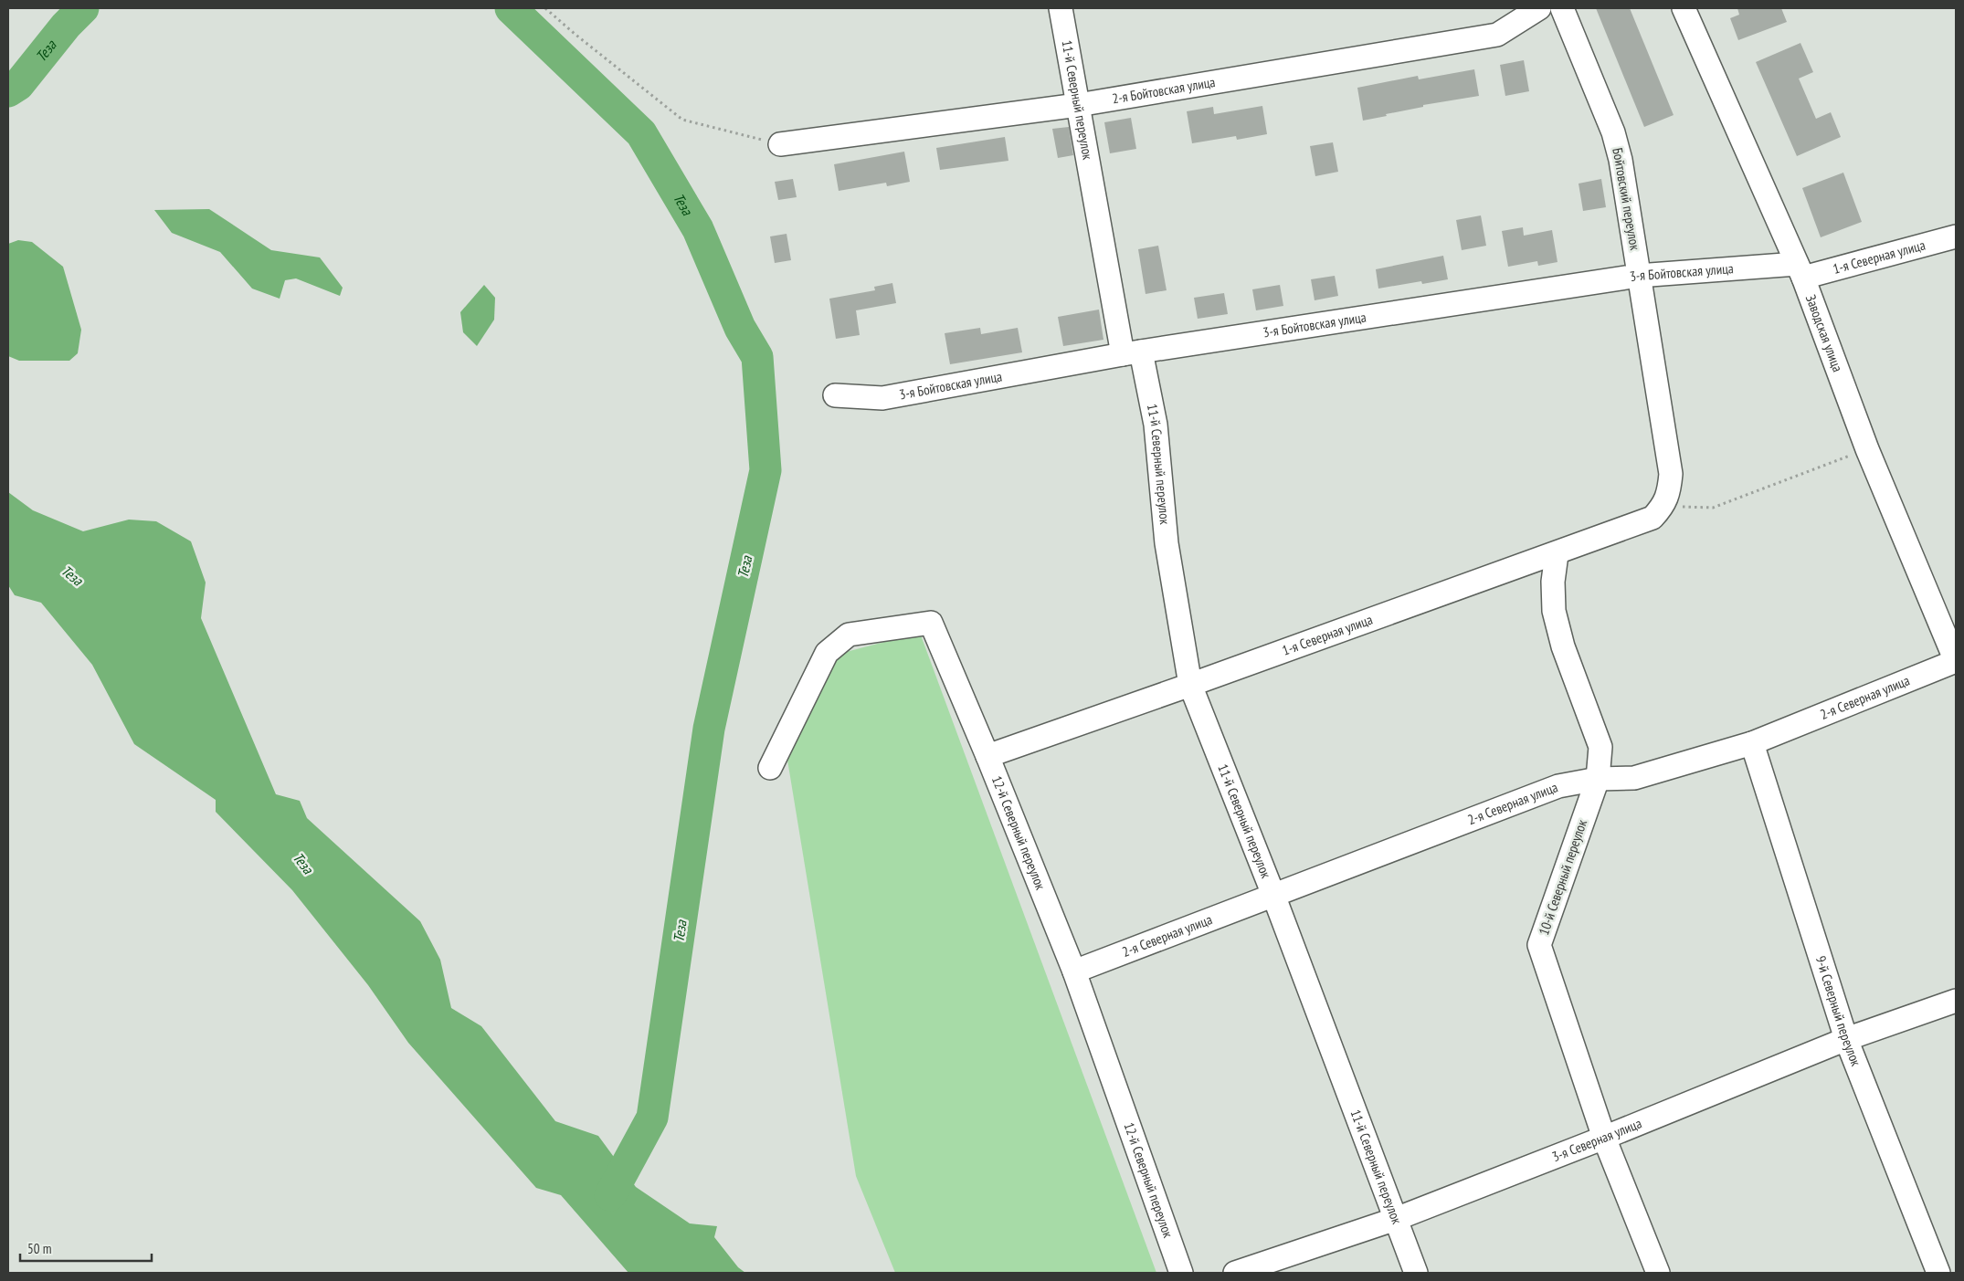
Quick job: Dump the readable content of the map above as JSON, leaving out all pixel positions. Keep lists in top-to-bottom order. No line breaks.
{"streets":{"street":["2-я Бойтовская улица","11-й Северный переулок","Бойтовский переулок","1-я Северная улица","3-я Бойтовская улица","Заводская улица","2-я Северная улица","12-й Северный переулок","10-й Северный переулок","9-й Северный переулок","3-я Северная улица"]},"crossings":[["2-я Бойтовская улица","11-й Северный переулок"],["11-й Северный переулок","1-я Северная улица"],["11-й Северный переулок","3-я Бойтовская улица"],["11-й Северный переулок","2-я Северная улица"],["11-й Северный переулок","3-я Северная улица"],["Бойтовский переулок","1-я Северная улица"],["Бойтовский переулок","3-я Бойтовская улица"],["1-я Северная улица","3-я Бойтовская улица"],["1-я Северная улица","Заводская улица"],["1-я Северная улица","12-й Северный переулок"],["1-я Северная улица","10-й Северный переулок"],["3-я Бойтовская улица","Заводская улица"],["Заводская улица","2-я Северная улица"],["2-я Северная улица","12-й Северный переулок"],["2-я Северная улица","10-й Северный переулок"],["2-я Северная улица","9-й Северный переулок"],["10-й Северный переулок","3-я Северная улица"],["9-й Северный переулок","3-я Северная улица"]],"water":["Теза"],"scale_bar":"50 m"}
